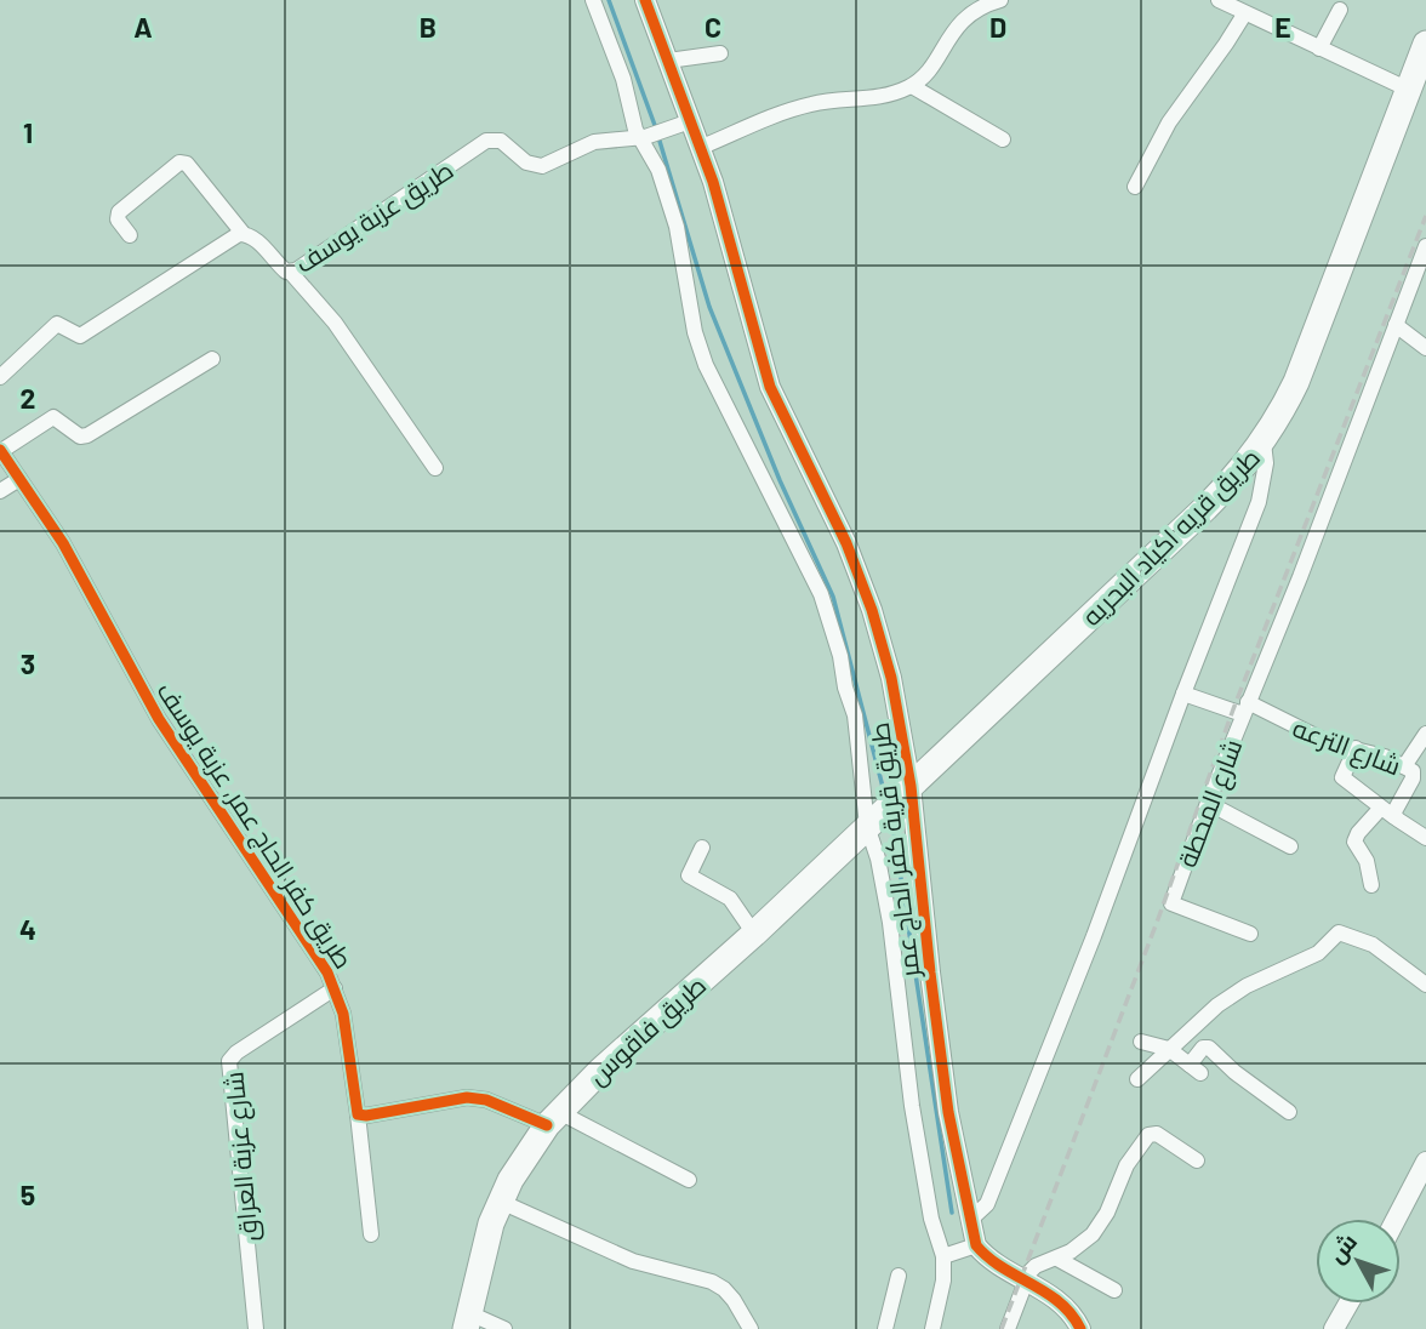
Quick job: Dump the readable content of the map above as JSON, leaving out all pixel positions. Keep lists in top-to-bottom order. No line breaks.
{"streets":{"main road":["طريق قريه اكياد البحريه","طريق فاقوس"],"street":["طريق عزبة يوسف","شارع الترعه","شارع المحطة","طريق كفر الحاج عمر, عزبة يوسف","طريق قرية كفر الحاج عمر","شارع عزبة العراق"]},"crossings":[["طريق عزبة يوسف","طريق قرية كفر الحاج عمر"],["طريق قريه اكياد البحريه","طريق قرية كفر الحاج عمر"],["طريق قريه اكياد البحريه","طريق فاقوس"],["شارع الترعه","شارع المحطة"],["طريق كفر الحاج عمر, عزبة يوسف","شارع عزبة العراق"],["طريق قرية كفر الحاج عمر","طريق فاقوس"]],"north":"top left","grid":{"columns":["A","B","C","D","E"],"rows":["1","2","3","4","5"]}}
